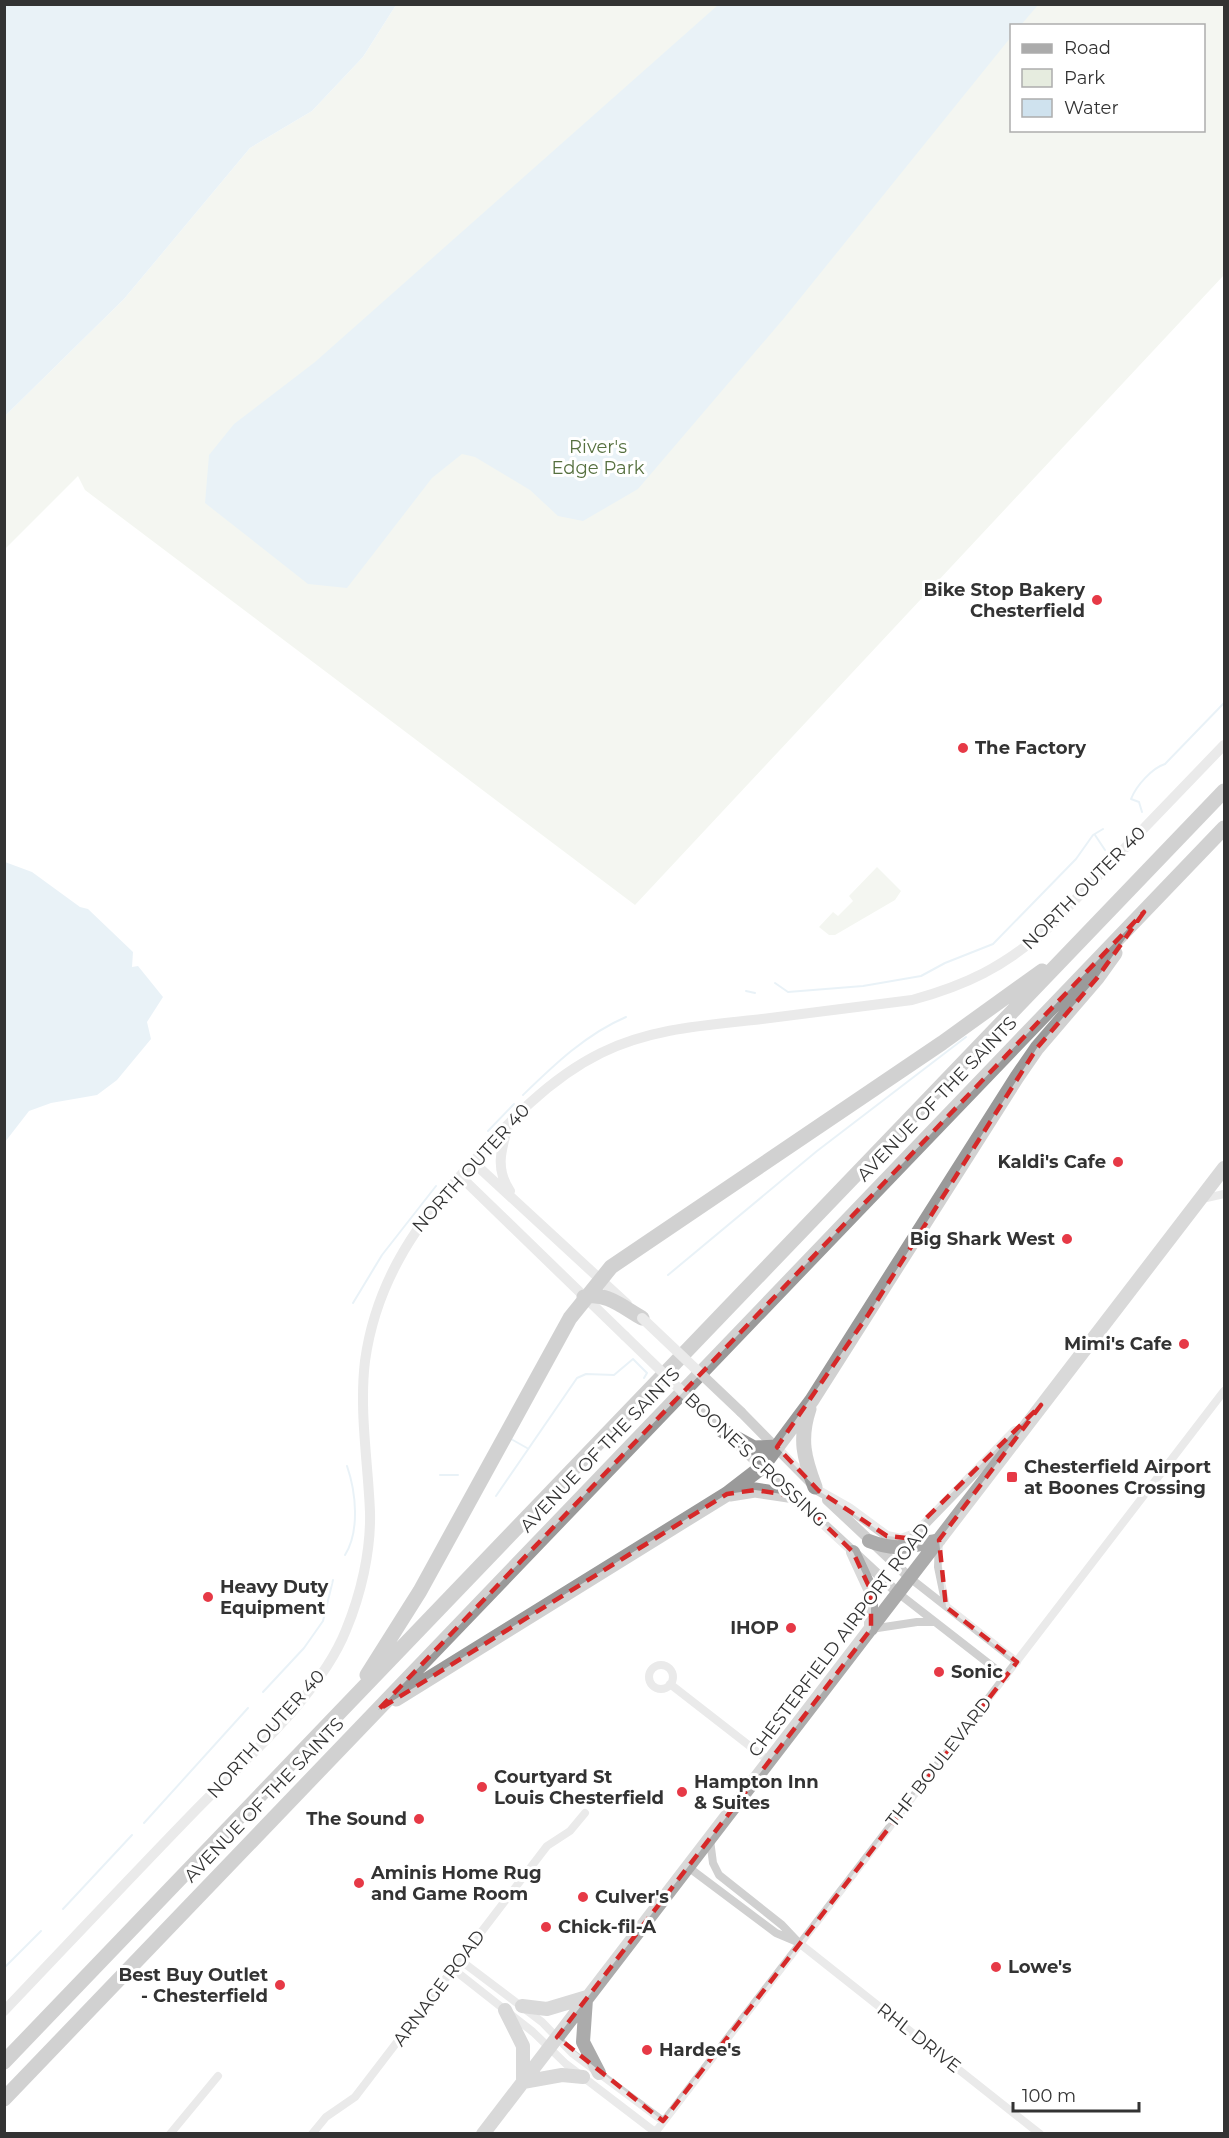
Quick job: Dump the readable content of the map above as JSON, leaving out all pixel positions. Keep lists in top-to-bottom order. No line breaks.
{"streets":{"highway":["AVENUE OF THE SAINTS"],"main road":["CHESTERFIELD AIRPORT ROAD"],"street":["NORTH OUTER 40","BOONE'S CROSSING","THF BOULEVARD","ARNAGE ROAD","RHL DRIVE"]},"crossings":[["NORTH OUTER 40","BOONE'S CROSSING"],["BOONE'S CROSSING","CHESTERFIELD AIRPORT ROAD"],["CHESTERFIELD AIRPORT ROAD","RHL DRIVE"],["THF BOULEVARD","RHL DRIVE"]],"parks":["River's Edge Park"],"places":{"other":["Bike Stop Bakery Chesterfield","The Factory","Kaldi's Cafe","Big Shark West","Mimi's Cafe","Heavy Duty Equipment","IHOP","Sonic","Courtyard St Louis Chesterfield","Hampton Inn & Suites","The Sound","Aminis Home Rug and Game Room","Culver's","Chick-fil-A","Lowe's","Best Buy Outlet - Chesterfield","Hardee's"],"transit":["Chesterfield Airport at Boones Crossing"]},"legend":["Road","Park","Water"],"scale_bar":"100 m"}
